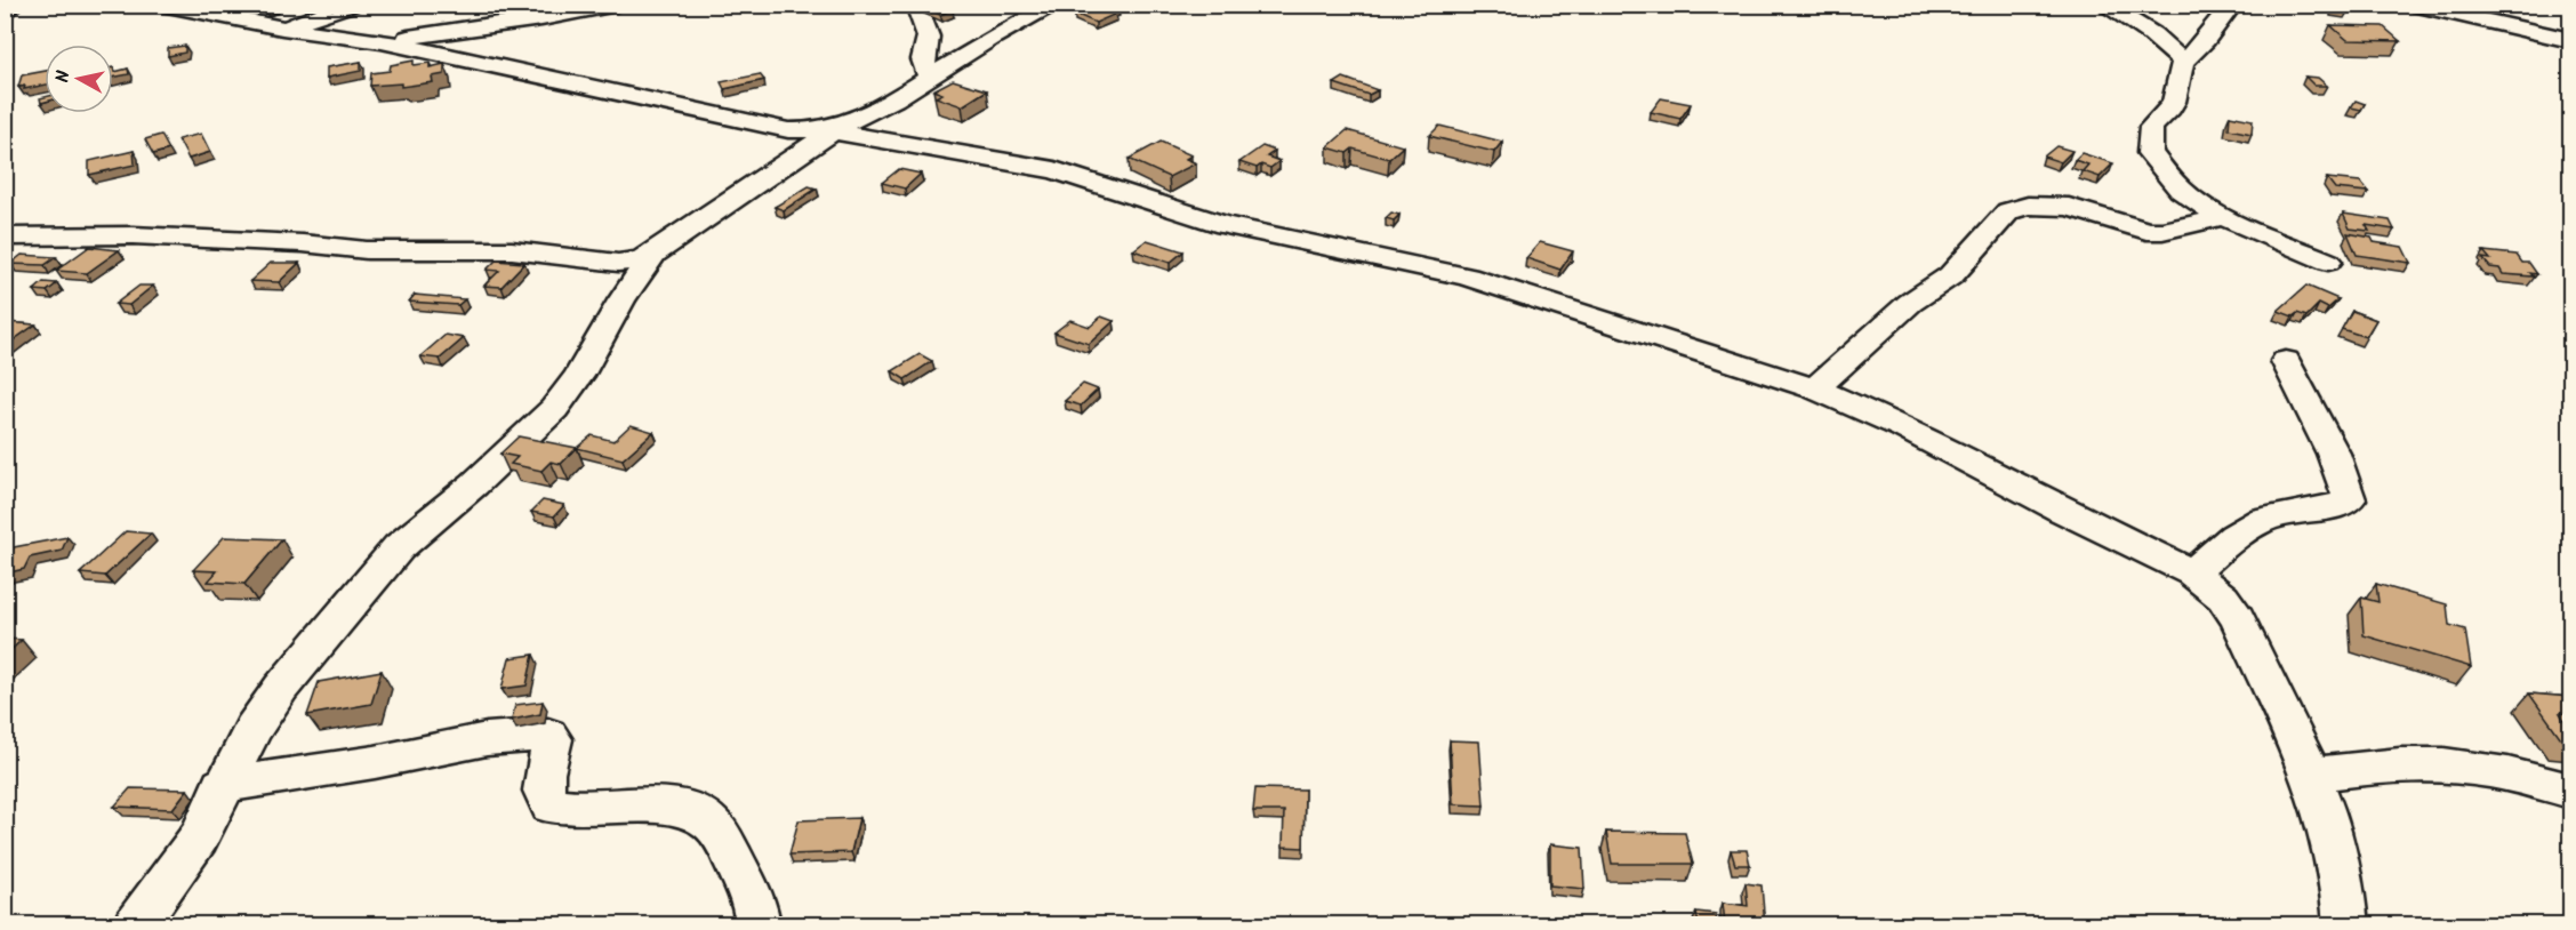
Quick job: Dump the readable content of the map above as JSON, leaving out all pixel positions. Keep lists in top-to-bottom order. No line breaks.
{"north":"left"}
